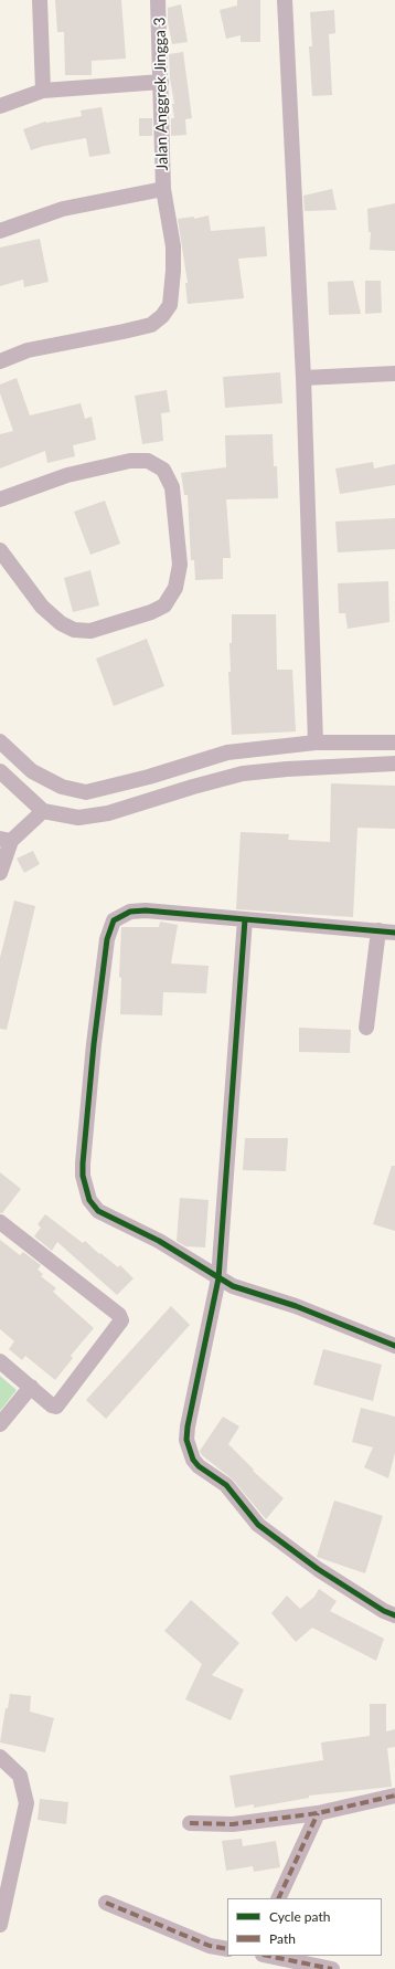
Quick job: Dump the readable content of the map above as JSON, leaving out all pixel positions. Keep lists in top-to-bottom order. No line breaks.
{"streets":{"street":["Jalan Anggrek Jingga 3"]},"legend":["Cycle path","Path"]}
